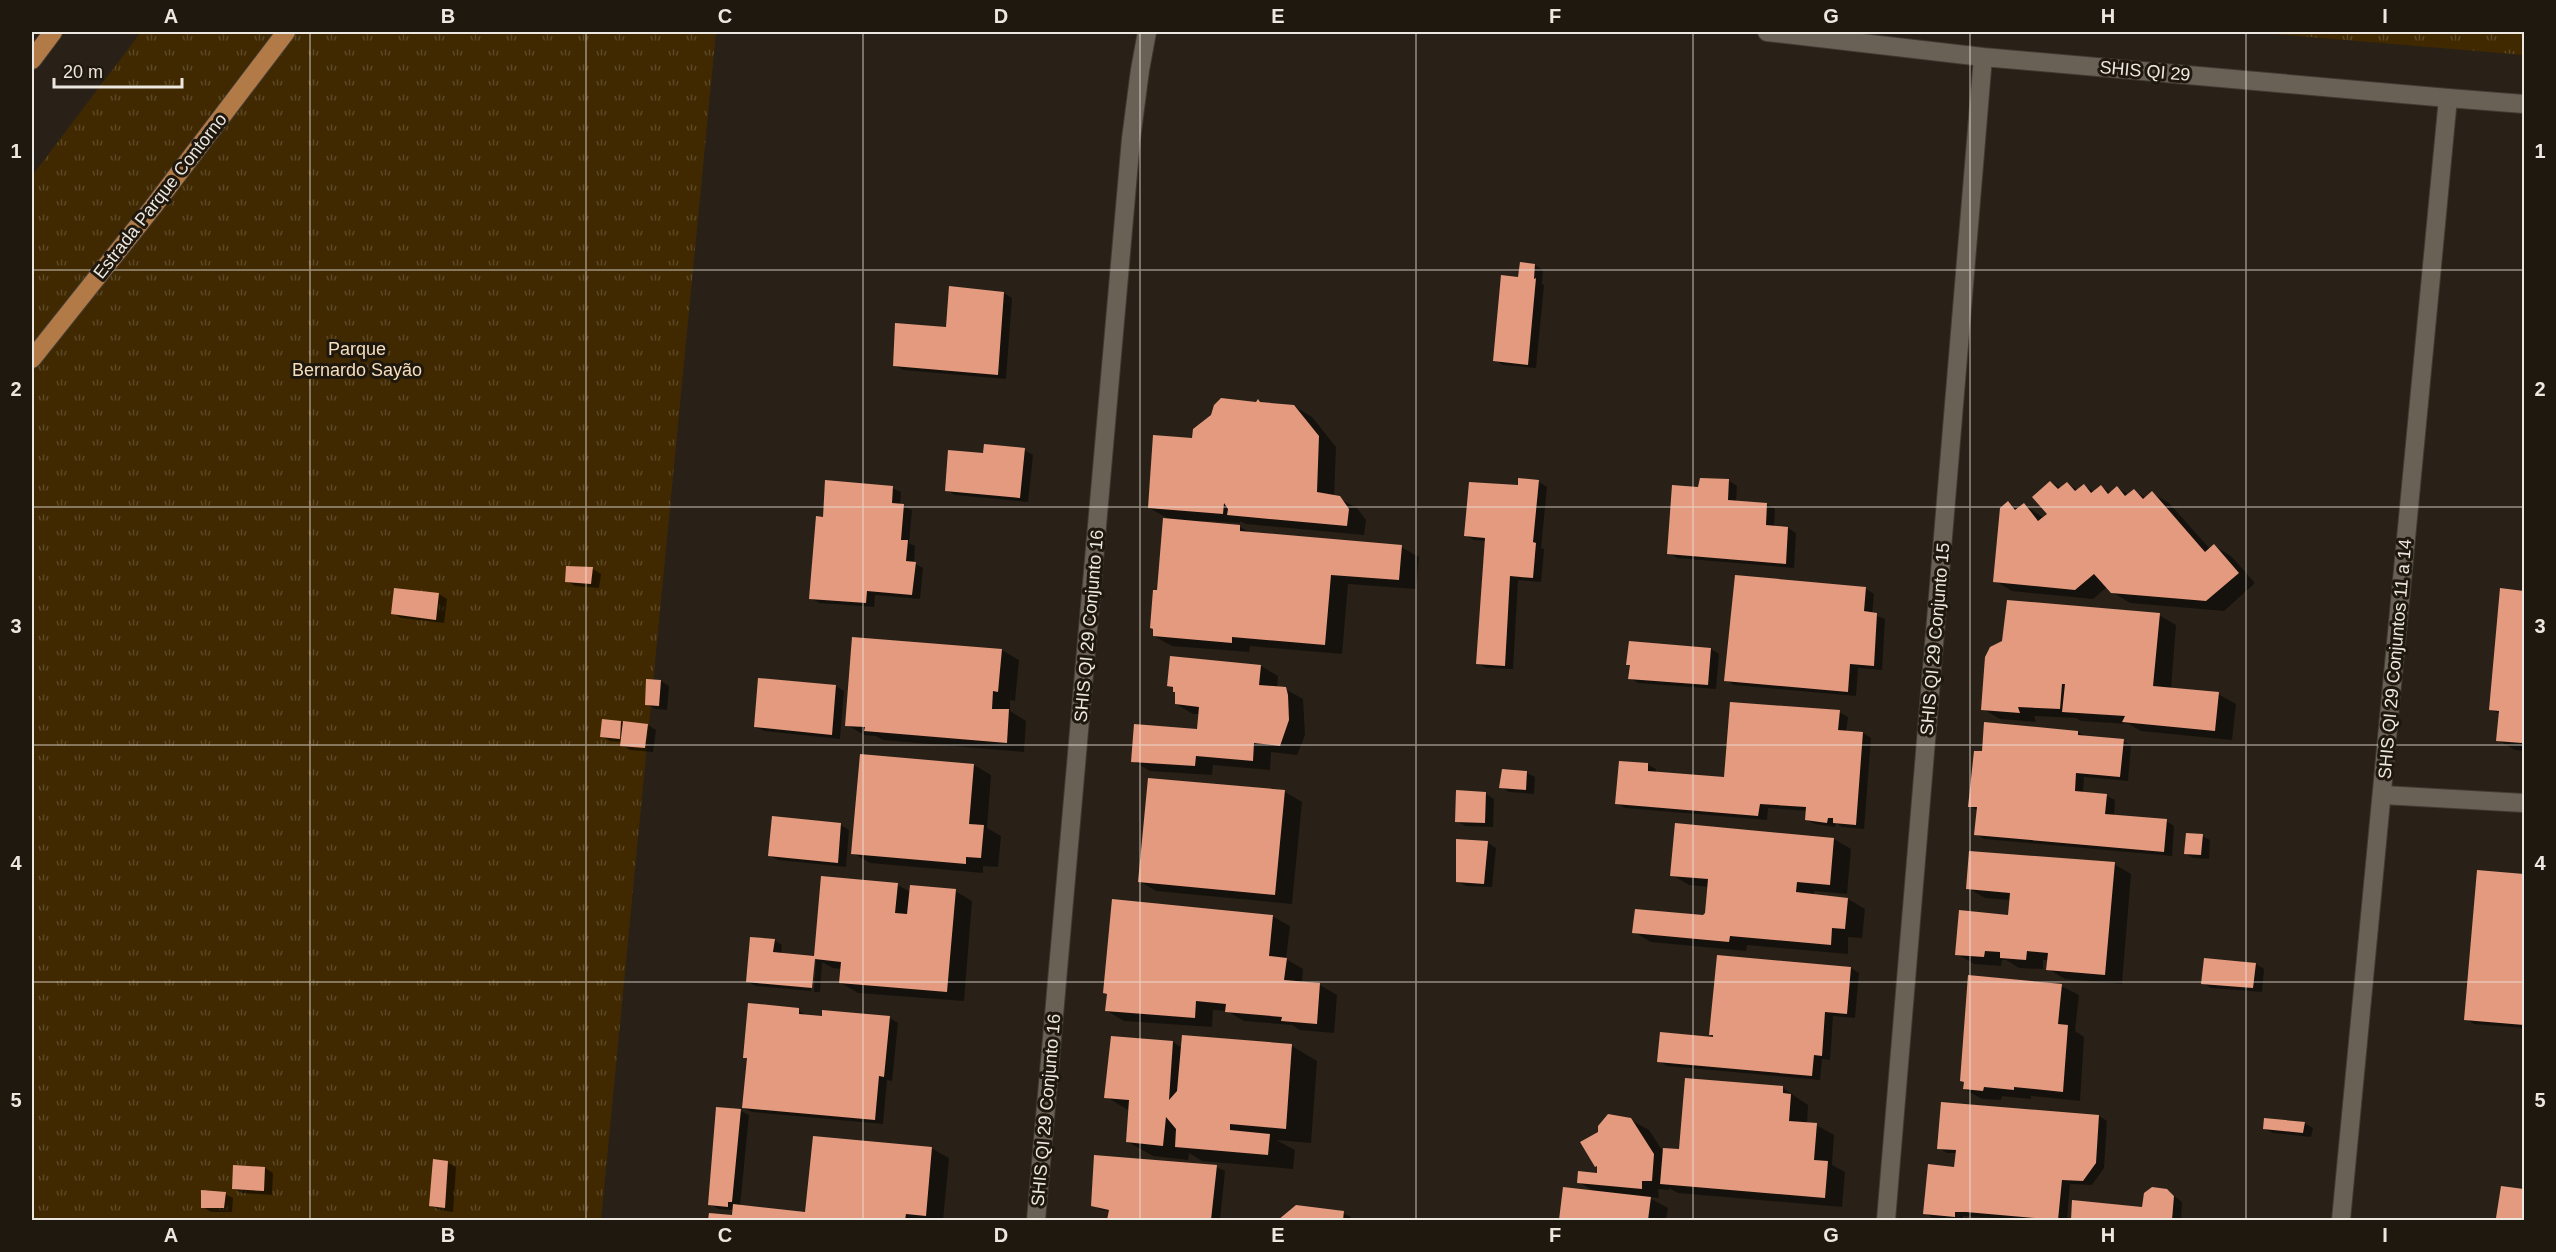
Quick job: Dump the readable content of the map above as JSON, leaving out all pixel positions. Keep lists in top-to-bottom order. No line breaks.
{"streets":{"main road":["Estrada Parque Contorno"],"street":["SHIS QI 29","SHIS QI 29 Conjunto 16","SHIS QI 29 Conjunto 15","SHIS QI 29 Conjuntos 11 a 14"]},"crossings":[["SHIS QI 29","SHIS QI 29 Conjunto 15"],["SHIS QI 29","SHIS QI 29 Conjuntos 11 a 14"]],"parks":["Parque Bernardo Sayão"],"scale_bar":"20 m","grid":{"columns":["A","B","C","D","E","F","G","H","I"],"rows":["1","2","3","4","5"]}}
